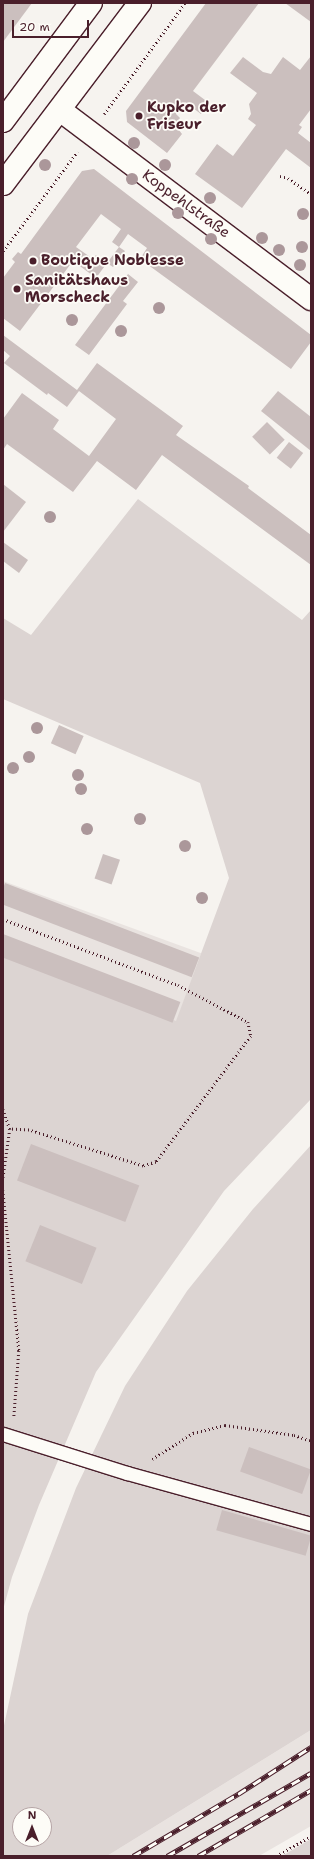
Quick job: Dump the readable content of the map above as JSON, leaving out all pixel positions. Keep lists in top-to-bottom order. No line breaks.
{"streets":{"street":["Koppehlstraße"]},"places":["Kupko der Friseur","Boutique Noblesse","Sanitätshaus Morscheck"],"scale_bar":"20 m","north":"top"}
